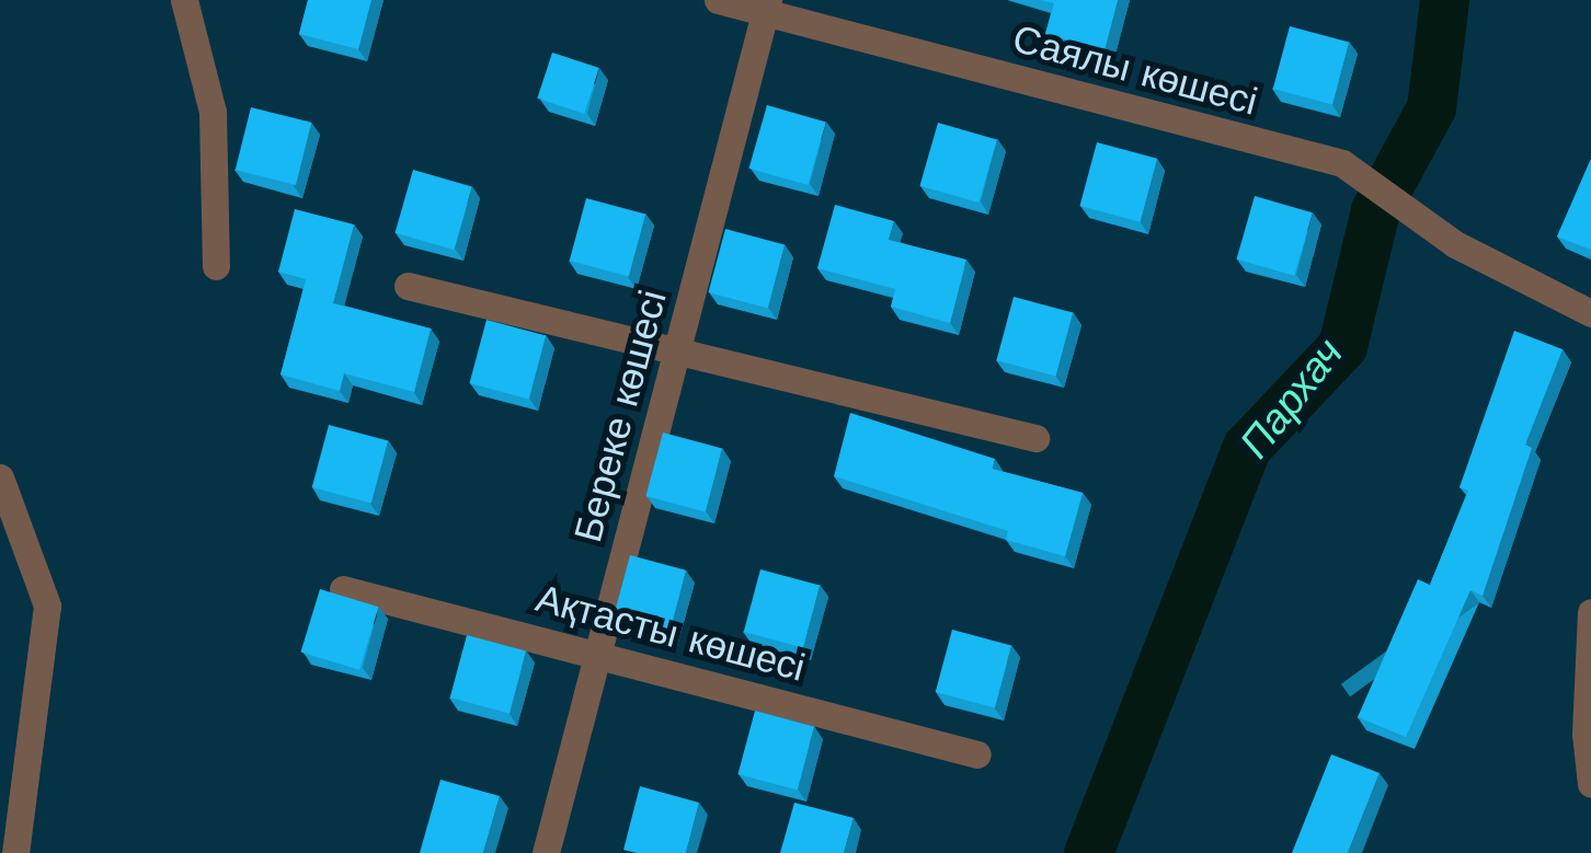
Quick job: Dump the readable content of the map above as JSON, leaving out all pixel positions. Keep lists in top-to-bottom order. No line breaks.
{"streets":{"street":["Саялы көшесі","Береке көшесі","Ақтасты көшесі"]},"crossings":[["Саялы көшесі","Береке көшесі"],["Береке көшесі","Ақтасты көшесі"]],"water":["Пархач"]}
